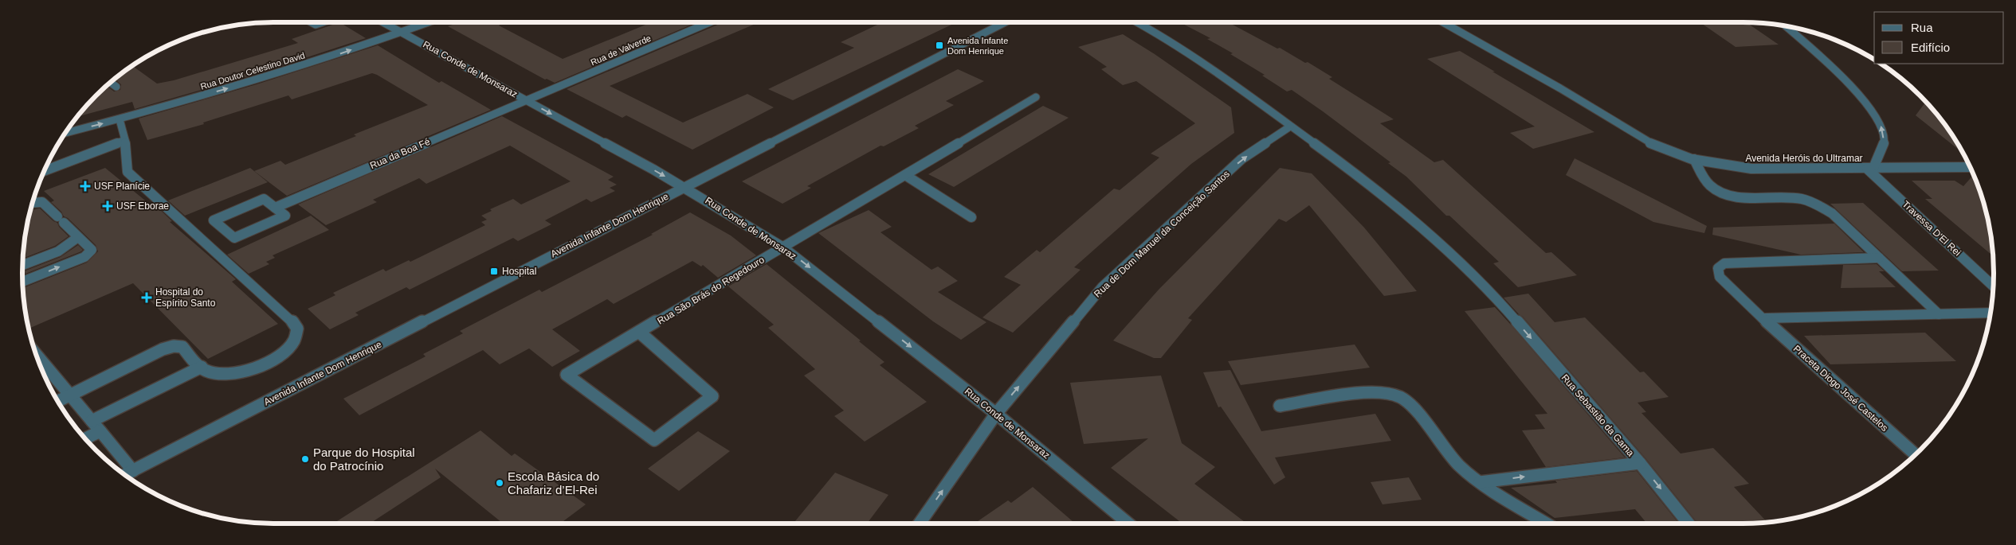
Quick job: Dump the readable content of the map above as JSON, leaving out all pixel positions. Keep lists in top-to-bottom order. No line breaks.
{"streets":{"street":["Rua de Valverde","Rua Conde de Monsaraz","Rua Doutor Celestino David","Rua da Boa Fé","Avenida Heróis do Ultramar","Avenida Infante Dom Henrique","Travessa D'El Rei","Rua de Dom Manuel da Conceição Santos","Rua São Brás do Regedouro","Praceta Diogo José Castelos","Rua Sebastião da Gama"]},"crossings":[["Rua de Valverde","Rua Conde de Monsaraz"],["Rua de Valverde","Rua da Boa Fé"],["Rua Conde de Monsaraz","Rua Doutor Celestino David"],["Rua Conde de Monsaraz","Rua da Boa Fé"],["Rua Conde de Monsaraz","Avenida Infante Dom Henrique"],["Rua Conde de Monsaraz","Rua de Dom Manuel da Conceição Santos"],["Rua Conde de Monsaraz","Rua São Brás do Regedouro"],["Avenida Heróis do Ultramar","Travessa D'El Rei"],["Rua de Dom Manuel da Conceição Santos","Rua Sebastião da Gama"]],"one_way":["Rua Conde de Monsaraz","Rua Doutor Celestino David","Rua de Dom Manuel da Conceição Santos","Rua Sebastião da Gama"],"places":{"transit":["Avenida Infante Dom Henrique","Hospital"],"health":["USF Planície","USF Eborae","Hospital do Espírito Santo"],"other":["Parque do Hospital do Patrocínio","Escola Básica do Chafariz d’El-Rei"]},"legend":["Rua","Edifício"]}
